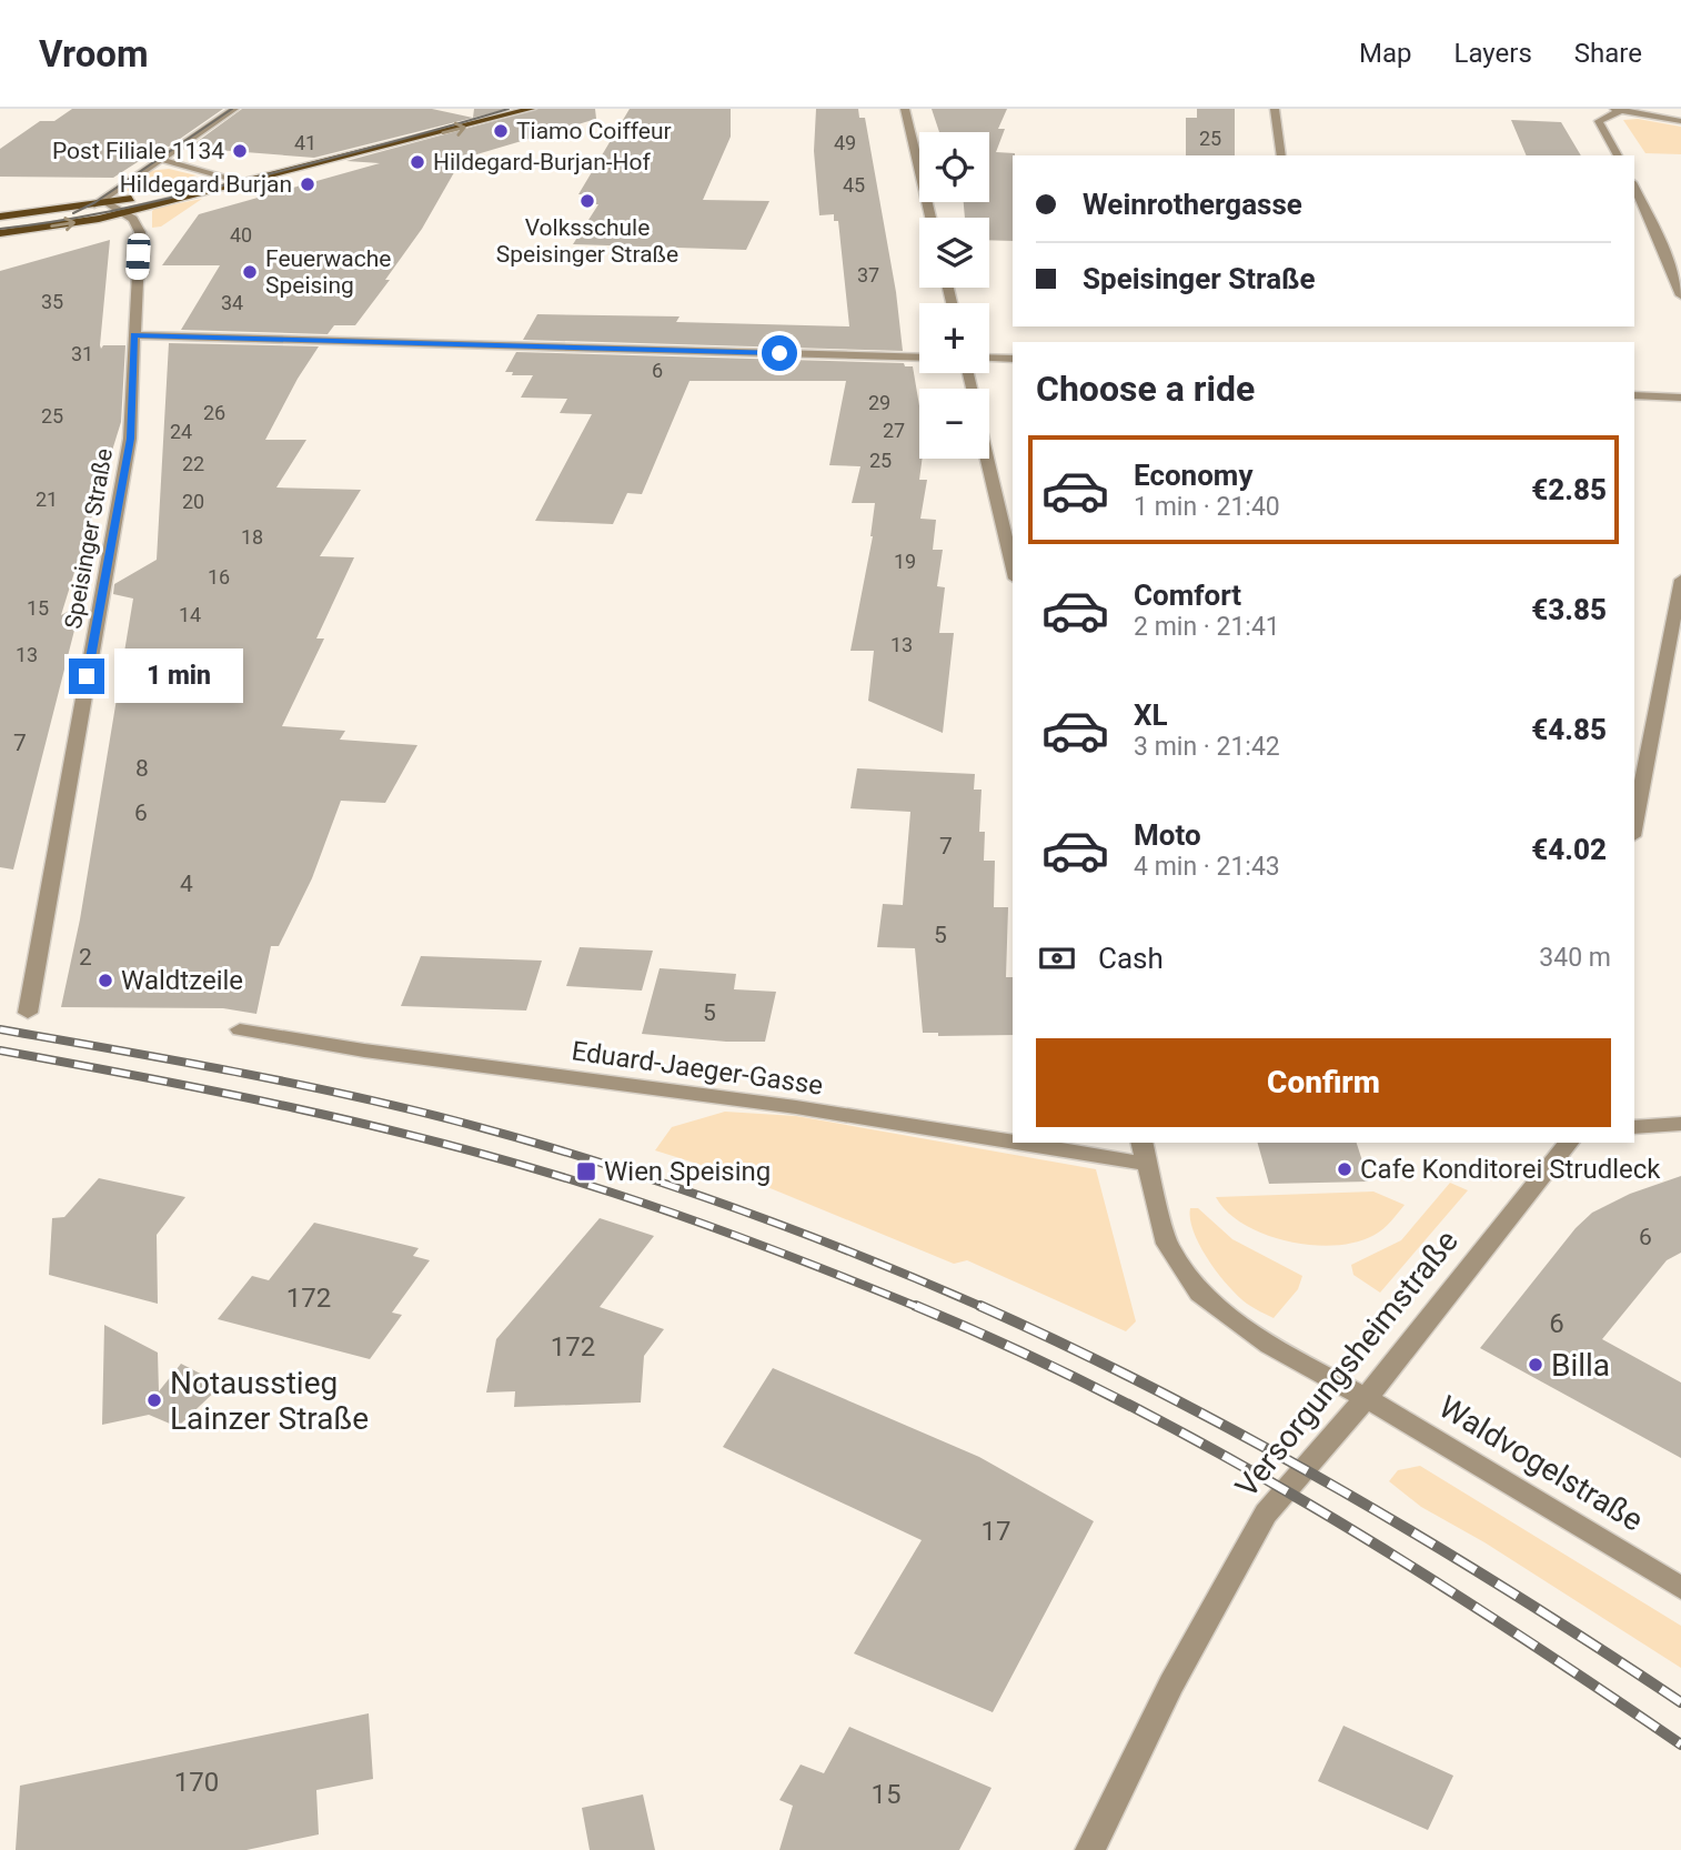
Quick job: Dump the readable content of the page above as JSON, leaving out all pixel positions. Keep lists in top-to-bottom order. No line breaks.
{"streets":{"street":["Speisinger Straße","Eduard-Jaeger-Gasse","Versorgungsheimstraße","Waldvogelstraße"]},"crossings":[["Eduard-Jaeger-Gasse","Waldvogelstraße"],["Versorgungsheimstraße","Waldvogelstraße"]],"places":{"other":["Tiamo Coiffeur","Post Filiale 1134","Hildegard-Burjan-Hof","Hildegard Burjan","Volksschule Speisinger Straße","Feuerwache Speising","Waldtzeile","Cafe Konditorei Strudleck","Billa","Notausstieg Lainzer Straße"],"transit":["Wien Speising"]},"house_numbers":["25","41","49","45","40","37","35","34","31","6","29","26","25","27","24","25","22","21","20","18","19","16","15","14","13","13","7","8","6","7","4","5","2","5","6","172","6","172","17","170","15"],"page":{"header":"Vroom","nav":["Map","Layers","Share"],"map_buttons":["+","−"],"banner":["Weinrothergasse","Speisinger Straße"],"heading":"Choose a ride","list":[{"name":"Economy","note":"1 min · 21:40","value":"€2.85"},{"name":"Comfort","note":"2 min · 21:41","value":"€3.85"},{"name":"XL","note":"3 min · 21:42","value":"€4.85"},{"name":"Moto","note":"4 min · 21:43","value":"€4.02"}],"bubble":"1 min","pay":["Cash","340 m"],"buttons":"Confirm"}}
